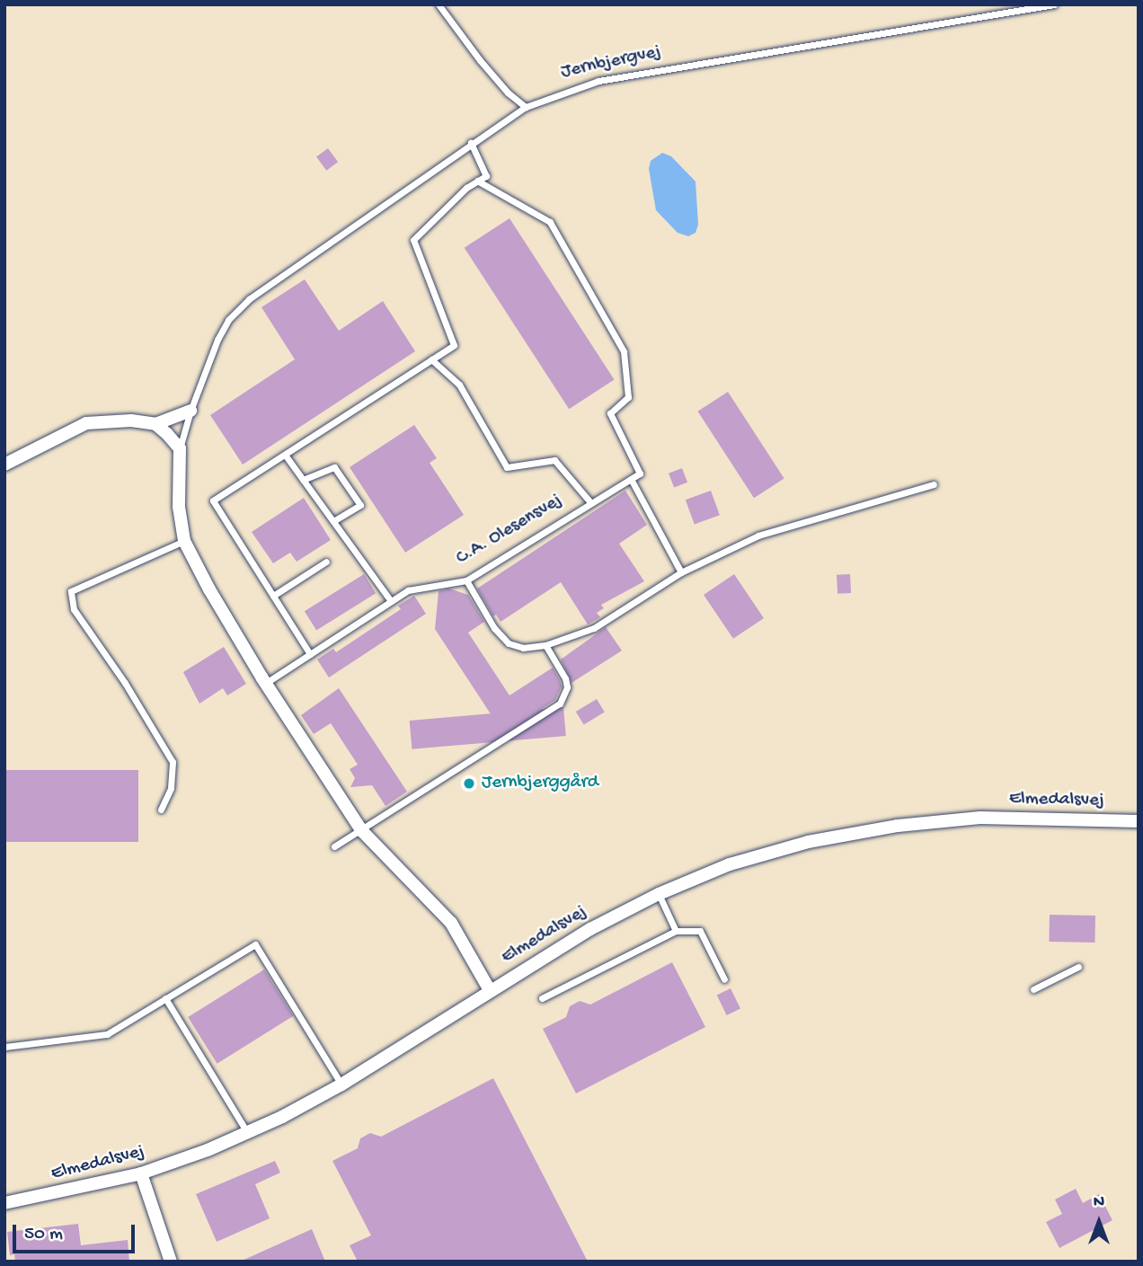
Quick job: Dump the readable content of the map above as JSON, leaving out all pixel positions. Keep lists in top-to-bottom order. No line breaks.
{"streets":{"street":["Elmedalsvej"],"lane":["Jernbjergvej","C.A. Olesensvej"]},"places":["Jernbjerggård"],"scale_bar":"50 m","north":"top"}
